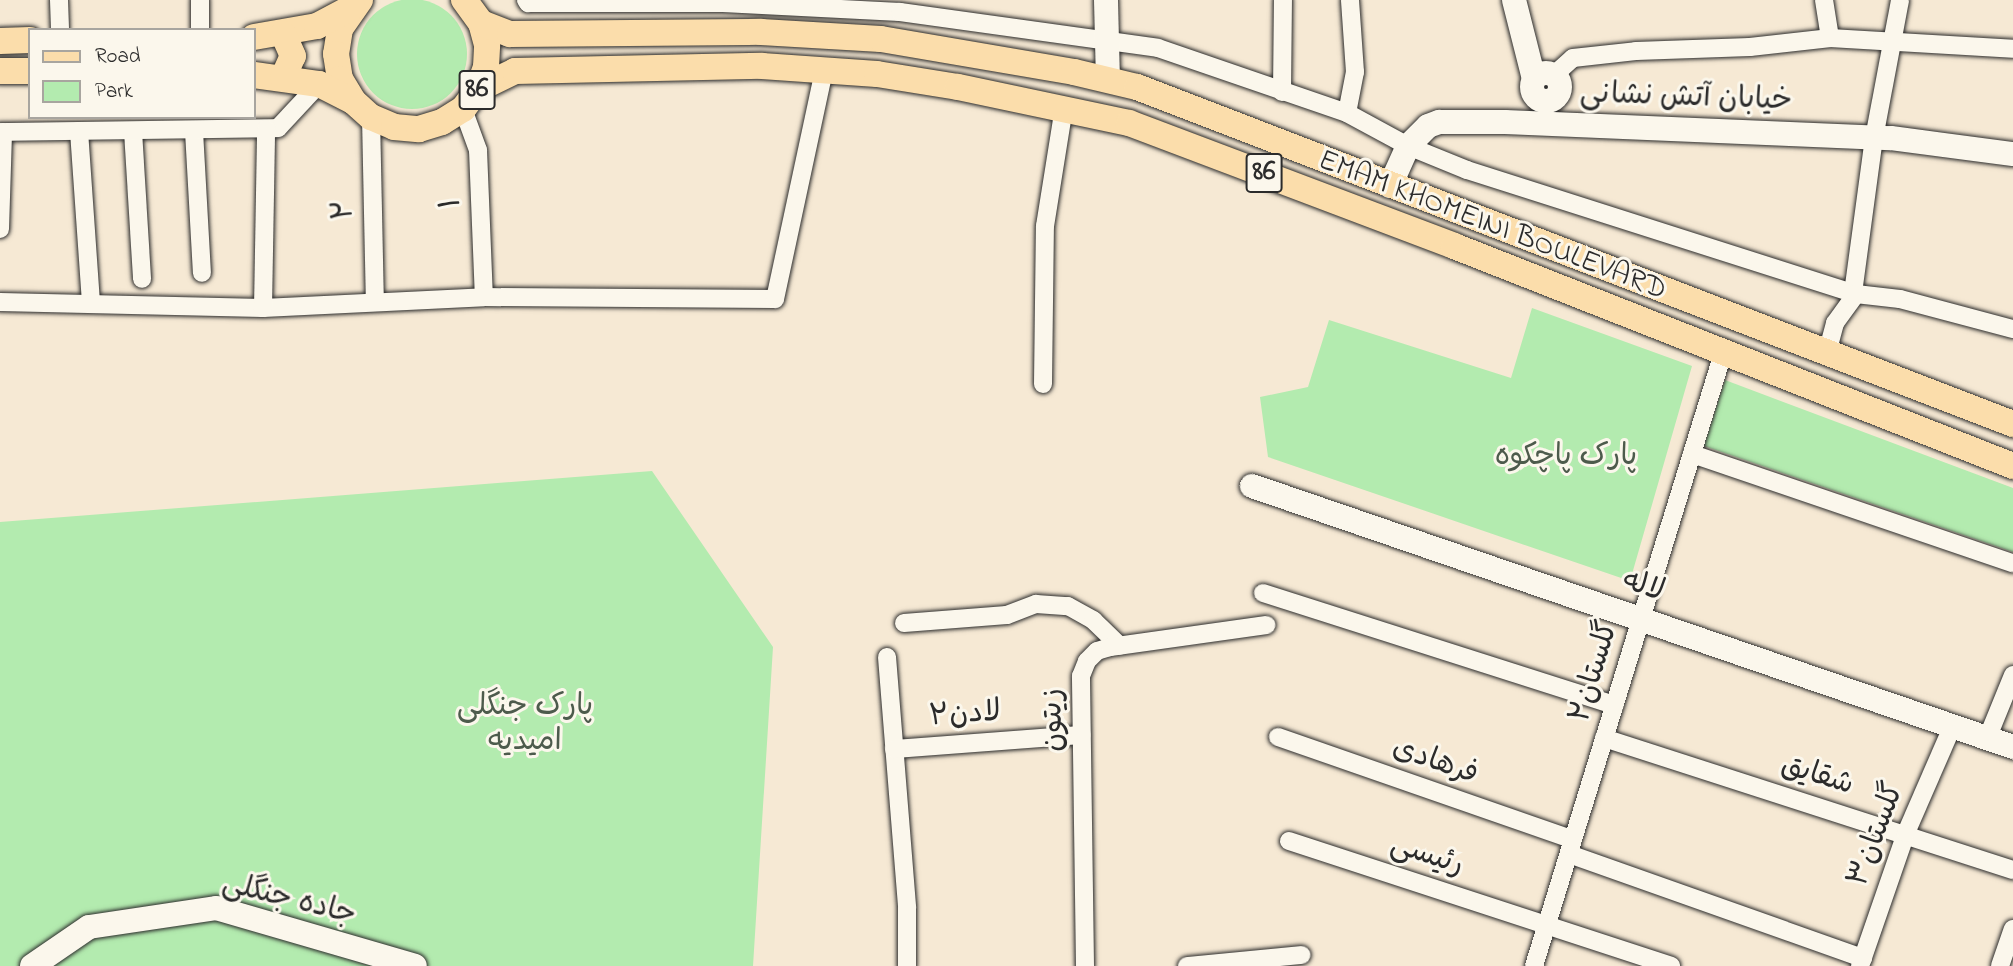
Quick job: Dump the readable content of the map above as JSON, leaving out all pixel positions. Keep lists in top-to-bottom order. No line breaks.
{"streets":{"main road":["86","EMAM KHOMEINI BOULEVARD"],"street":["خیابان آتش نشانی","۱","۲","لاله","گلستان۲","لادن۲","زیتون","فرهادی","شقایق","گلستان۳","رئیسی","جاده جنگلی"]},"crossings":[["86","۱"],["86","۲"],["86","EMAM KHOMEINI BOULEVARD"],["خیابان آتش نشانی","EMAM KHOMEINI BOULEVARD"],["۱","EMAM KHOMEINI BOULEVARD"],["EMAM KHOMEINI BOULEVARD","گلستان۲"],["لاله","گلستان۲"],["لاله","گلستان۳"],["گلستان۲","فرهادی"],["گلستان۲","شقایق"],["گلستان۲","رئیسی"],["لادن۲","زیتون"],["فرهادی","گلستان۳"],["شقایق","گلستان۳"]],"parks":["پارک پاچکوه","پارک جنگلی امیدیه"],"legend":["Road","Park"]}
